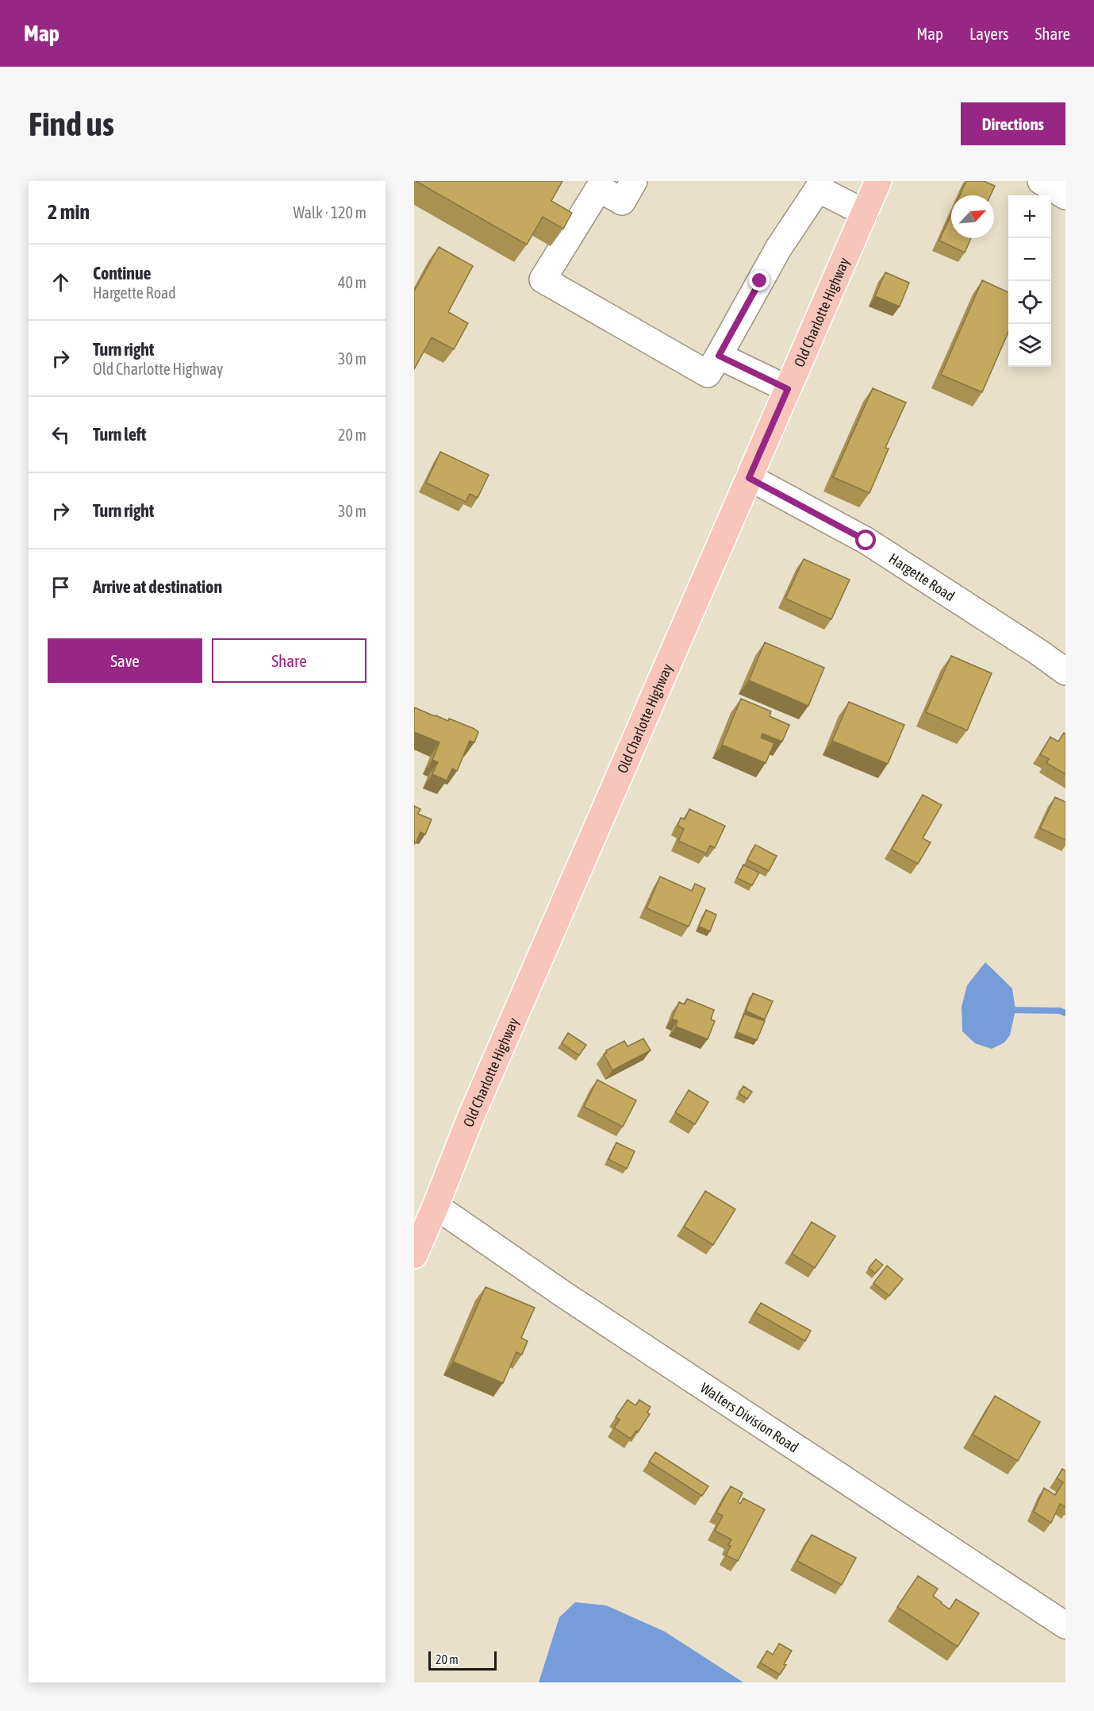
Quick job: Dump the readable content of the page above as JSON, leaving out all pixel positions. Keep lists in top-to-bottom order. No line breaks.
{"streets":{"main road":["Old Charlotte Highway"],"street":["Hargette Road","Walters Division Road"]},"crossings":[["Old Charlotte Highway","Hargette Road"],["Old Charlotte Highway","Walters Division Road"]],"scale_bar":"20 m","north":"top right","page":{"header":"Map","nav":["Map","Layers","Share"],"buttons":["Directions",["Save","Share"]],"title":"Find us","heading":["2 min","Walk · 120 m"],"map_buttons":["+","−"],"list":[["Continue","Hargette Road","40 m"],["Turn right","Old Charlotte Highway","30 m"],["Turn left","20 m"],["Turn right","30 m"],"Arrive at destination"],"scale":"20 m"}}
